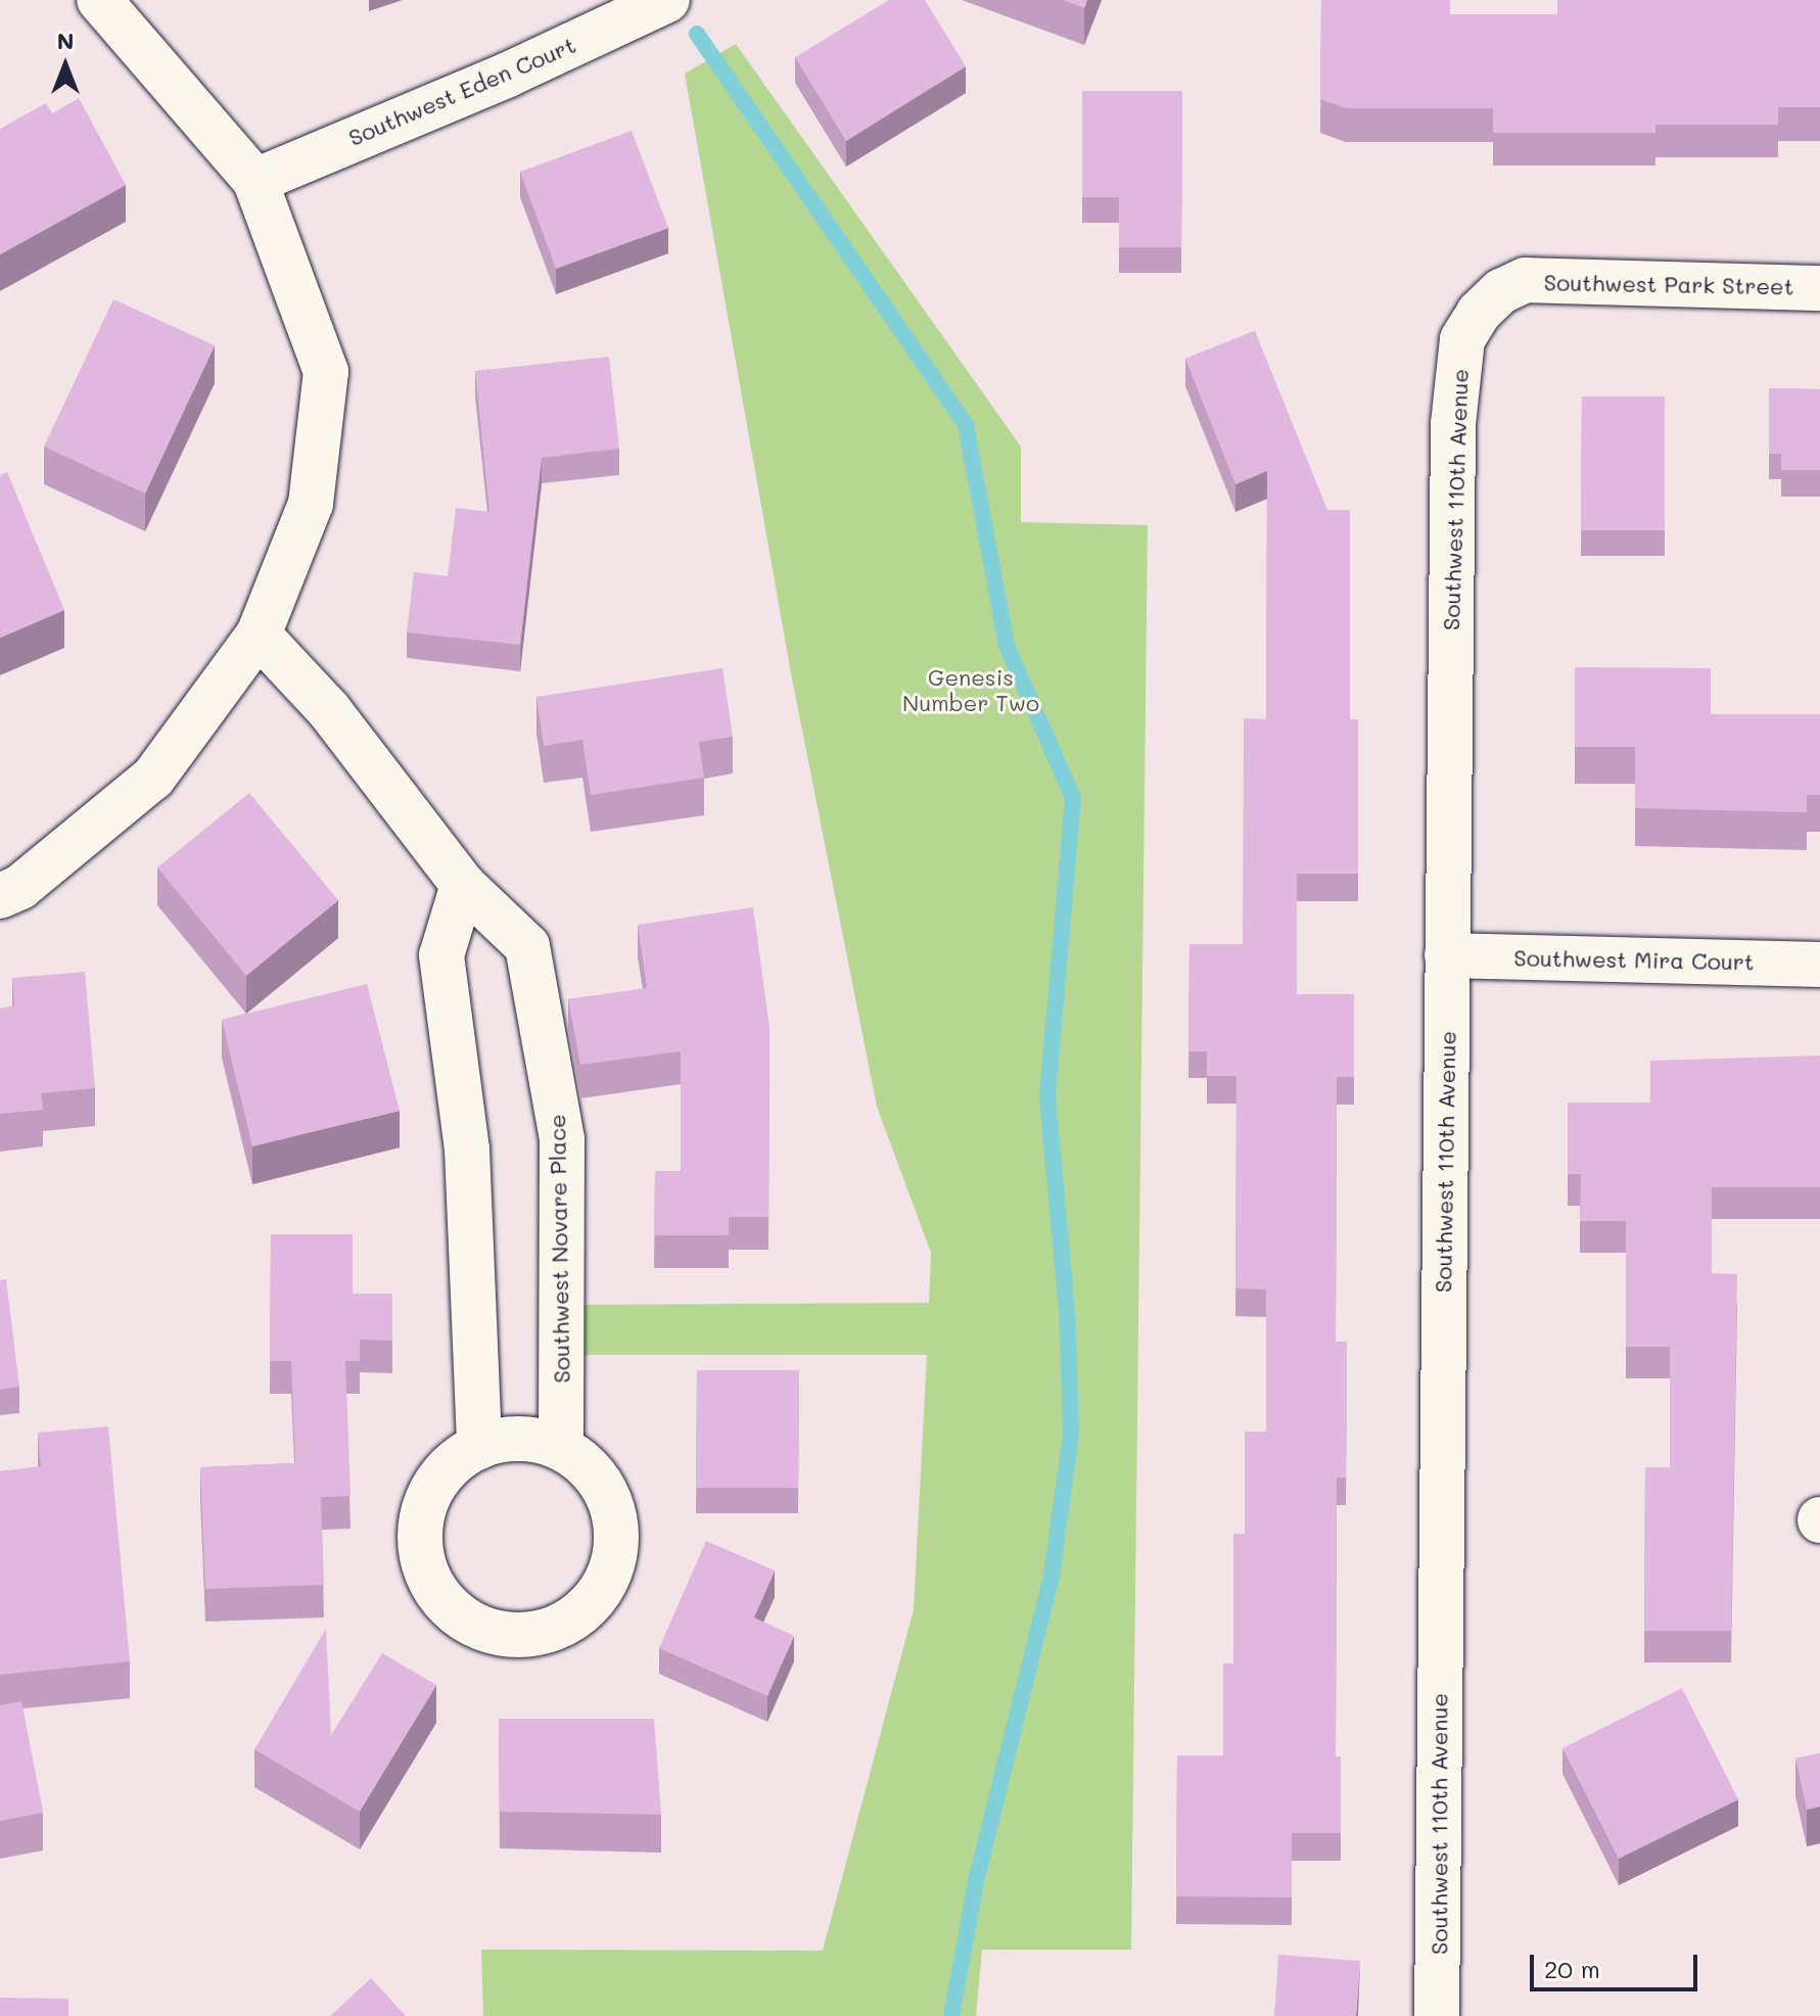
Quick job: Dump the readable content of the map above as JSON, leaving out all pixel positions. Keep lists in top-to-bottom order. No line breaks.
{"streets":{"street":["Southwest Eden Court","Southwest Park Street","Southwest 110th Avenue","Southwest Mira Court","Southwest Novare Place"]},"crossings":[["Southwest Park Street","Southwest 110th Avenue"],["Southwest 110th Avenue","Southwest Mira Court"]],"parks":["Genesis Number Two"],"scale_bar":"20 m","north":"top"}
